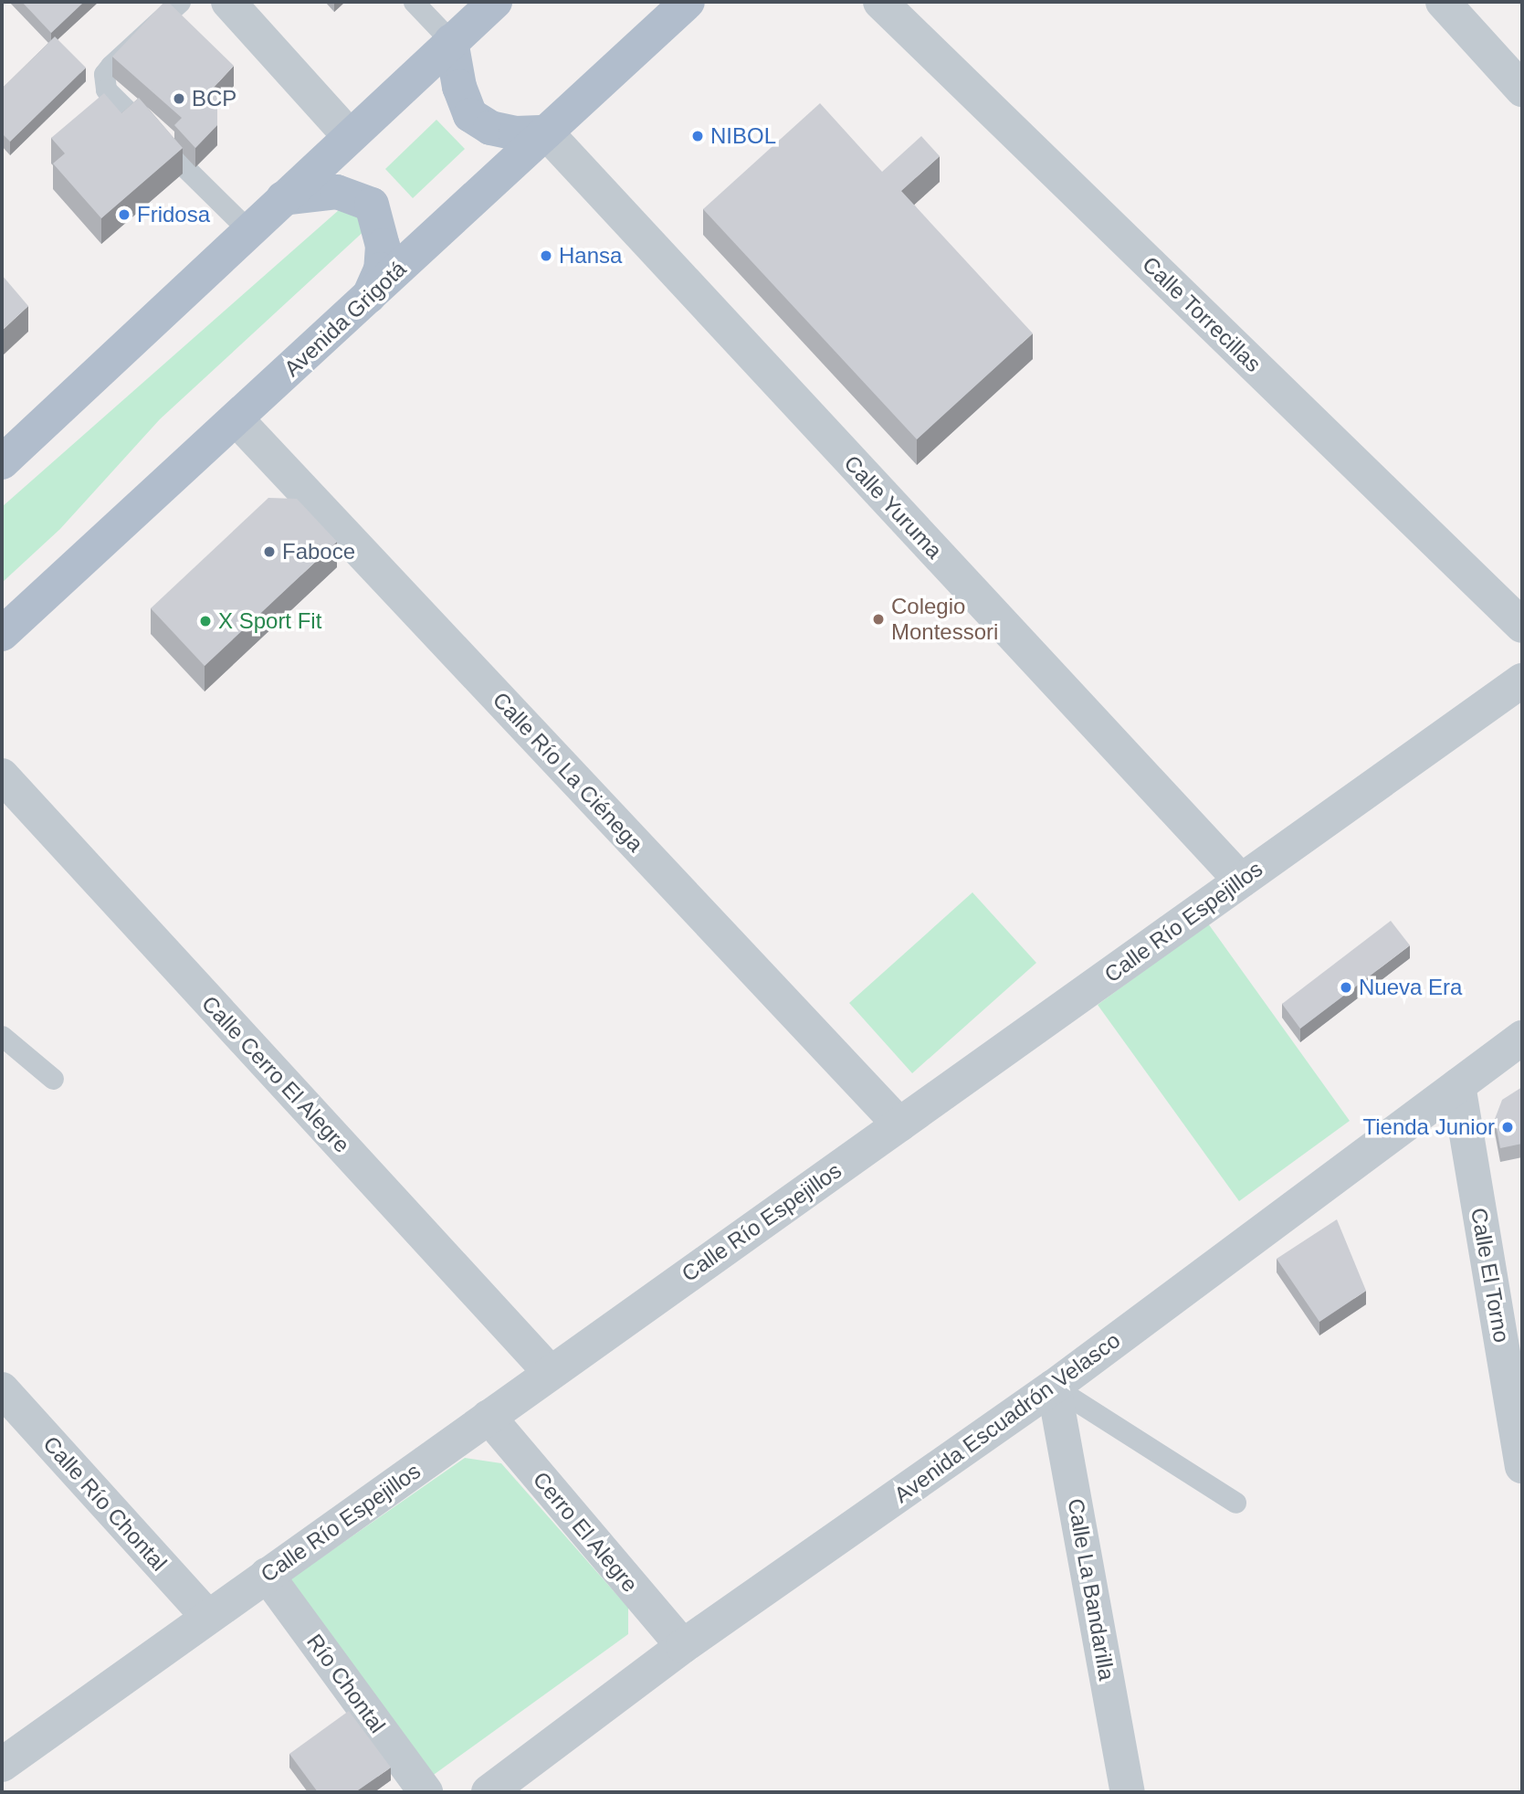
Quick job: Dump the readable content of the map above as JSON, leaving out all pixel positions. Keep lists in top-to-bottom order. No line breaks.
{"streets":{"main road":["Avenida Grigotá"],"street":["Calle Torrecillas","Calle Yuruma","Calle Río La Ciénega","Calle Río Espejillos","Calle Cerro El Alegre","Calle El Torno","Avenida Escuadrón Velasco","Calle Río Chontal","Cerro El Alegre","Calle La Bandarilla","Río Chontal"]},"crossings":[["Avenida Grigotá","Calle Yuruma"],["Avenida Grigotá","Calle Río La Ciénega"],["Calle Yuruma","Calle Río Espejillos"],["Calle Río La Ciénega","Calle Río Espejillos"],["Calle Río Espejillos","Calle Cerro El Alegre"],["Calle Río Espejillos","Calle Río Chontal"],["Calle Río Espejillos","Cerro El Alegre"],["Calle Río Espejillos","Río Chontal"],["Calle El Torno","Avenida Escuadrón Velasco"],["Avenida Escuadrón Velasco","Cerro El Alegre"],["Avenida Escuadrón Velasco","Calle La Bandarilla"]],"places":["BCP","NIBOL","Fridosa","Hansa","Faboce","Colegio Montessori","X Sport Fit","Nueva Era","Tienda Junior"]}
